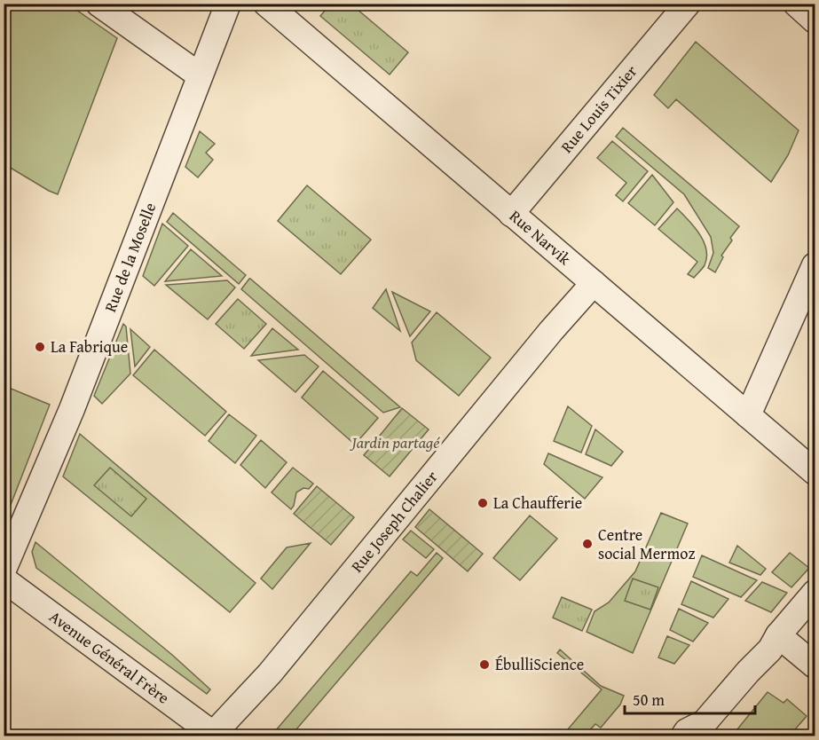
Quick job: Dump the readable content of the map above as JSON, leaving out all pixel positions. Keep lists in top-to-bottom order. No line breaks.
{"streets":{"street":["Rue Louis Tixier","Rue Narvik","Rue de la Moselle","Rue Joseph Chalier","Avenue Général Frère"]},"crossings":[["Rue Louis Tixier","Rue Narvik"],["Rue Narvik","Rue Joseph Chalier"],["Rue Joseph Chalier","Avenue Général Frère"]],"parks":["Jardin partagé"],"places":["La Fabrique","La Chaufferie","Centre social Mermoz","ÉbulliScience"],"scale_bar":"50 m"}
